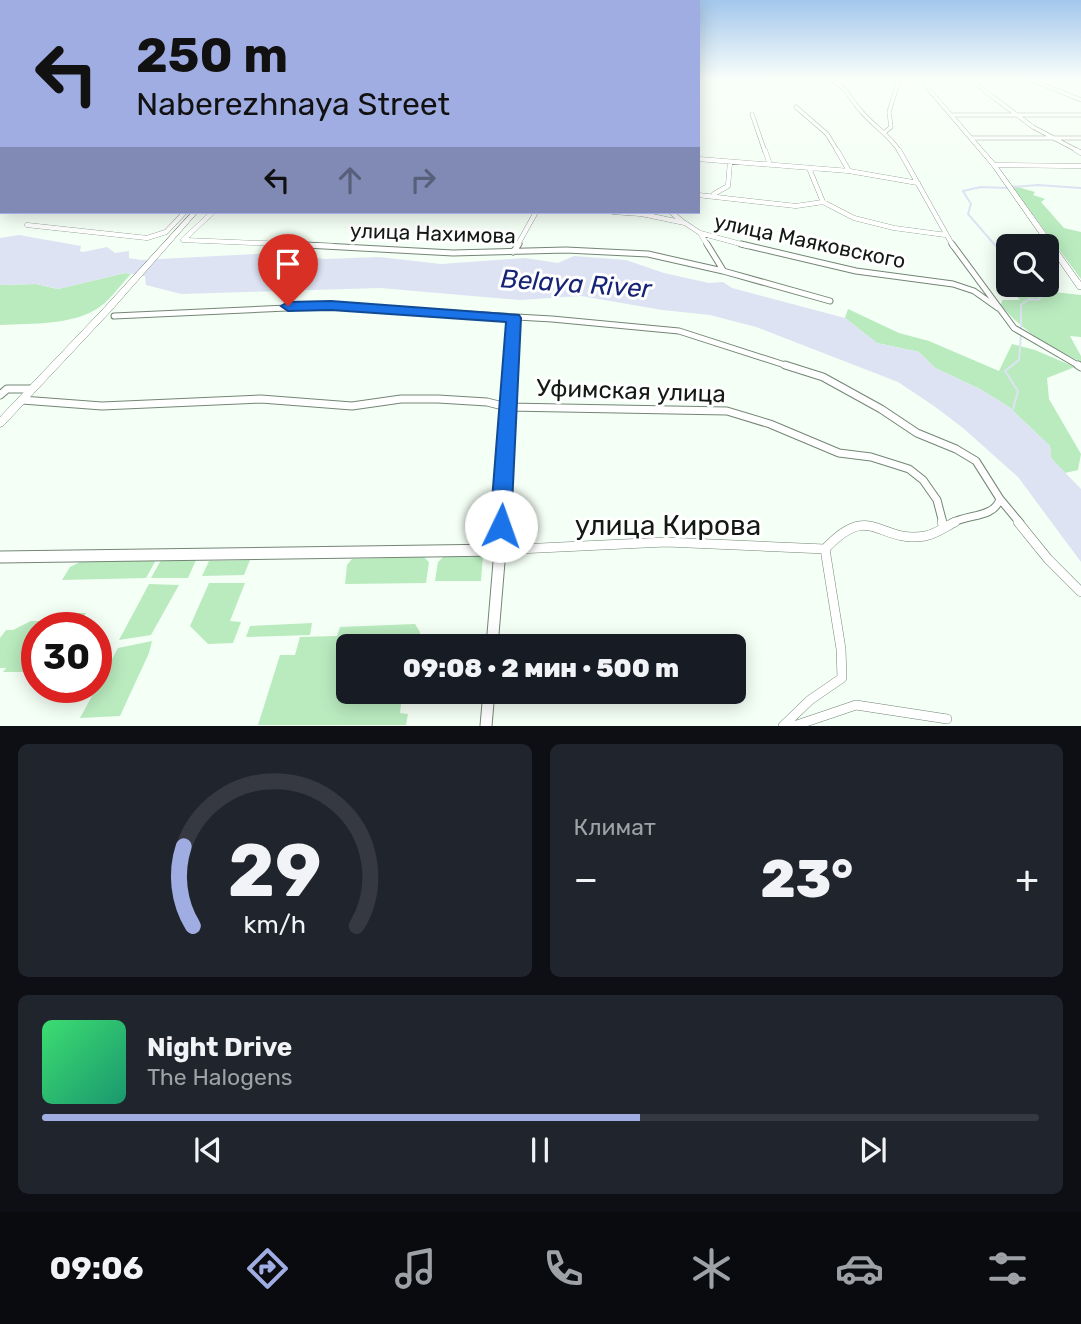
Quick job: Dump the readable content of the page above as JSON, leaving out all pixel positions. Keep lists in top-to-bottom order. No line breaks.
{"streets":{"street":["улица Нахимова","улица Маяковского","Уфимская улица","улица Кирова"]},"water":["Belaya River"],"page":{"turn":["250 m","Naberezhnaya Street"],"limit":"30","trip":"09:08 · 2 мин · 500 m","tile":"Климат","heat":["−","23°","+"],"song":["Night Drive","The Halogens"],"tabs":"09:06","gauge":["29","km/h"]}}
